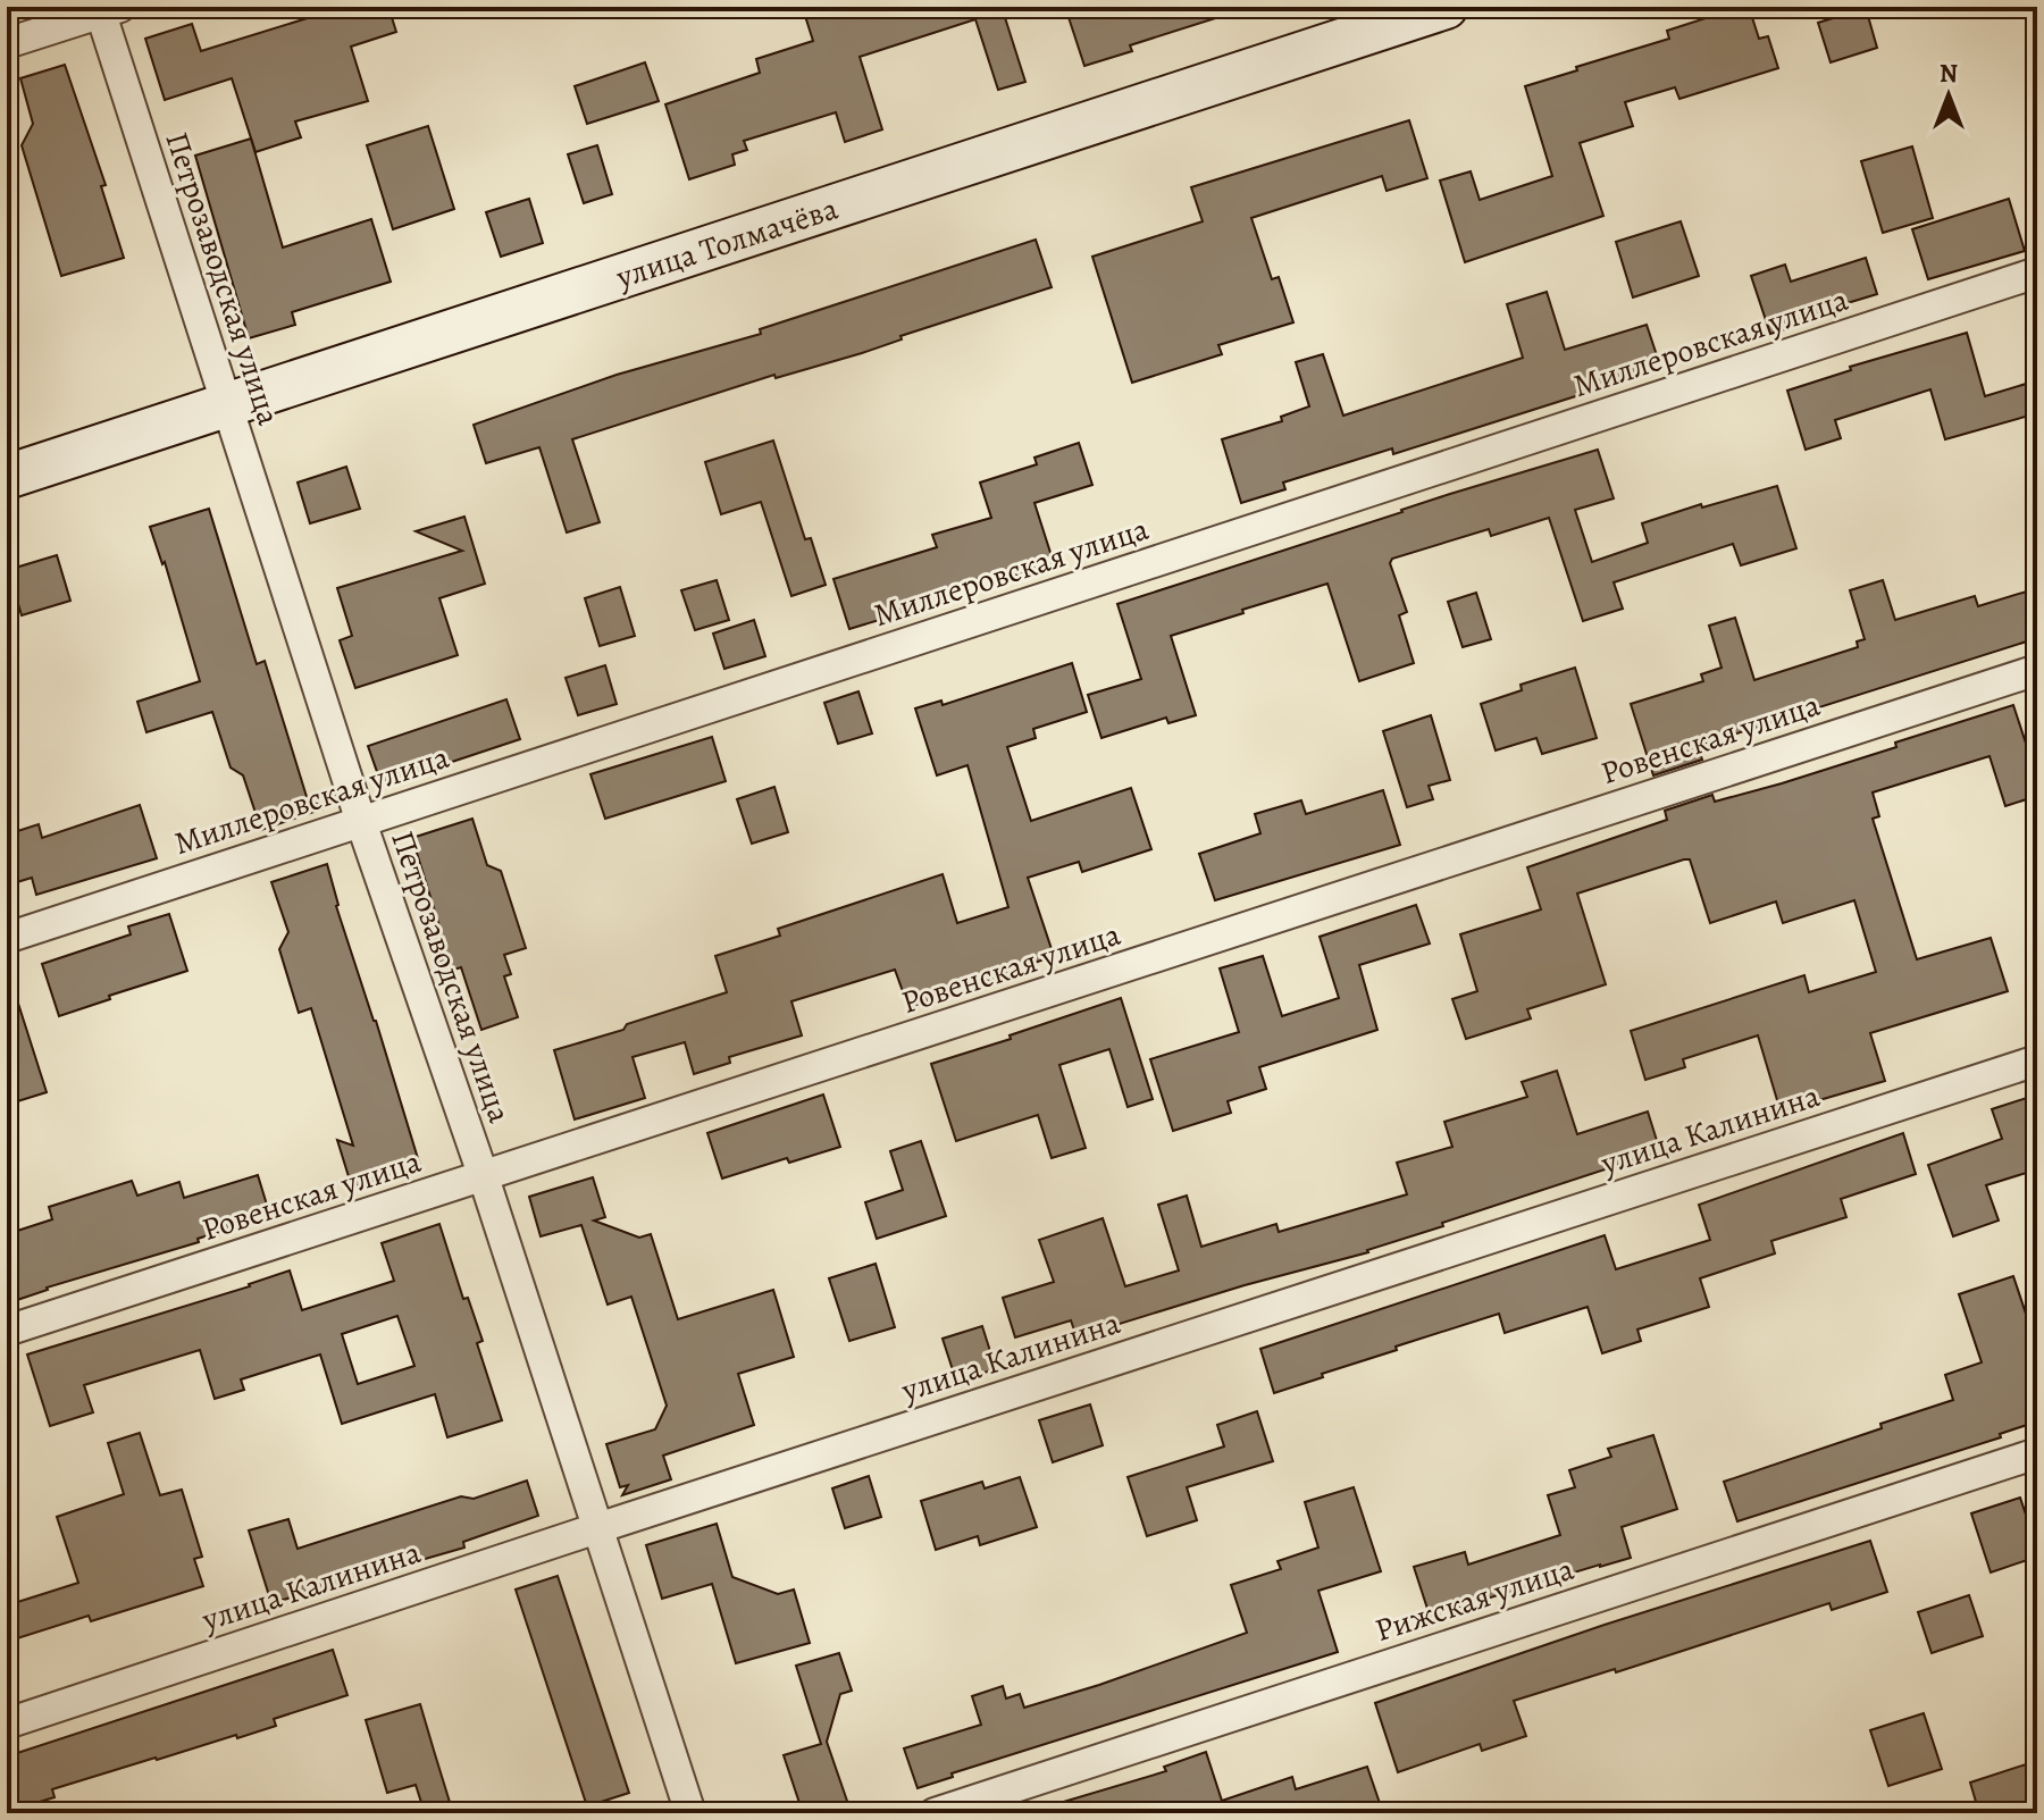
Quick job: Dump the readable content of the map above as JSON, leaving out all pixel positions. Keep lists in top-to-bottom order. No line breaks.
{"streets":{"street":["улица Толмачёва","Петрозаводская улица","Миллеровская улица","Ровенская улица","улица Калинина","Рижская улица"]},"crossings":[["улица Толмачёва","Петрозаводская улица"],["Петрозаводская улица","Миллеровская улица"],["Петрозаводская улица","Ровенская улица"],["Петрозаводская улица","улица Калинина"]],"north":"top"}
